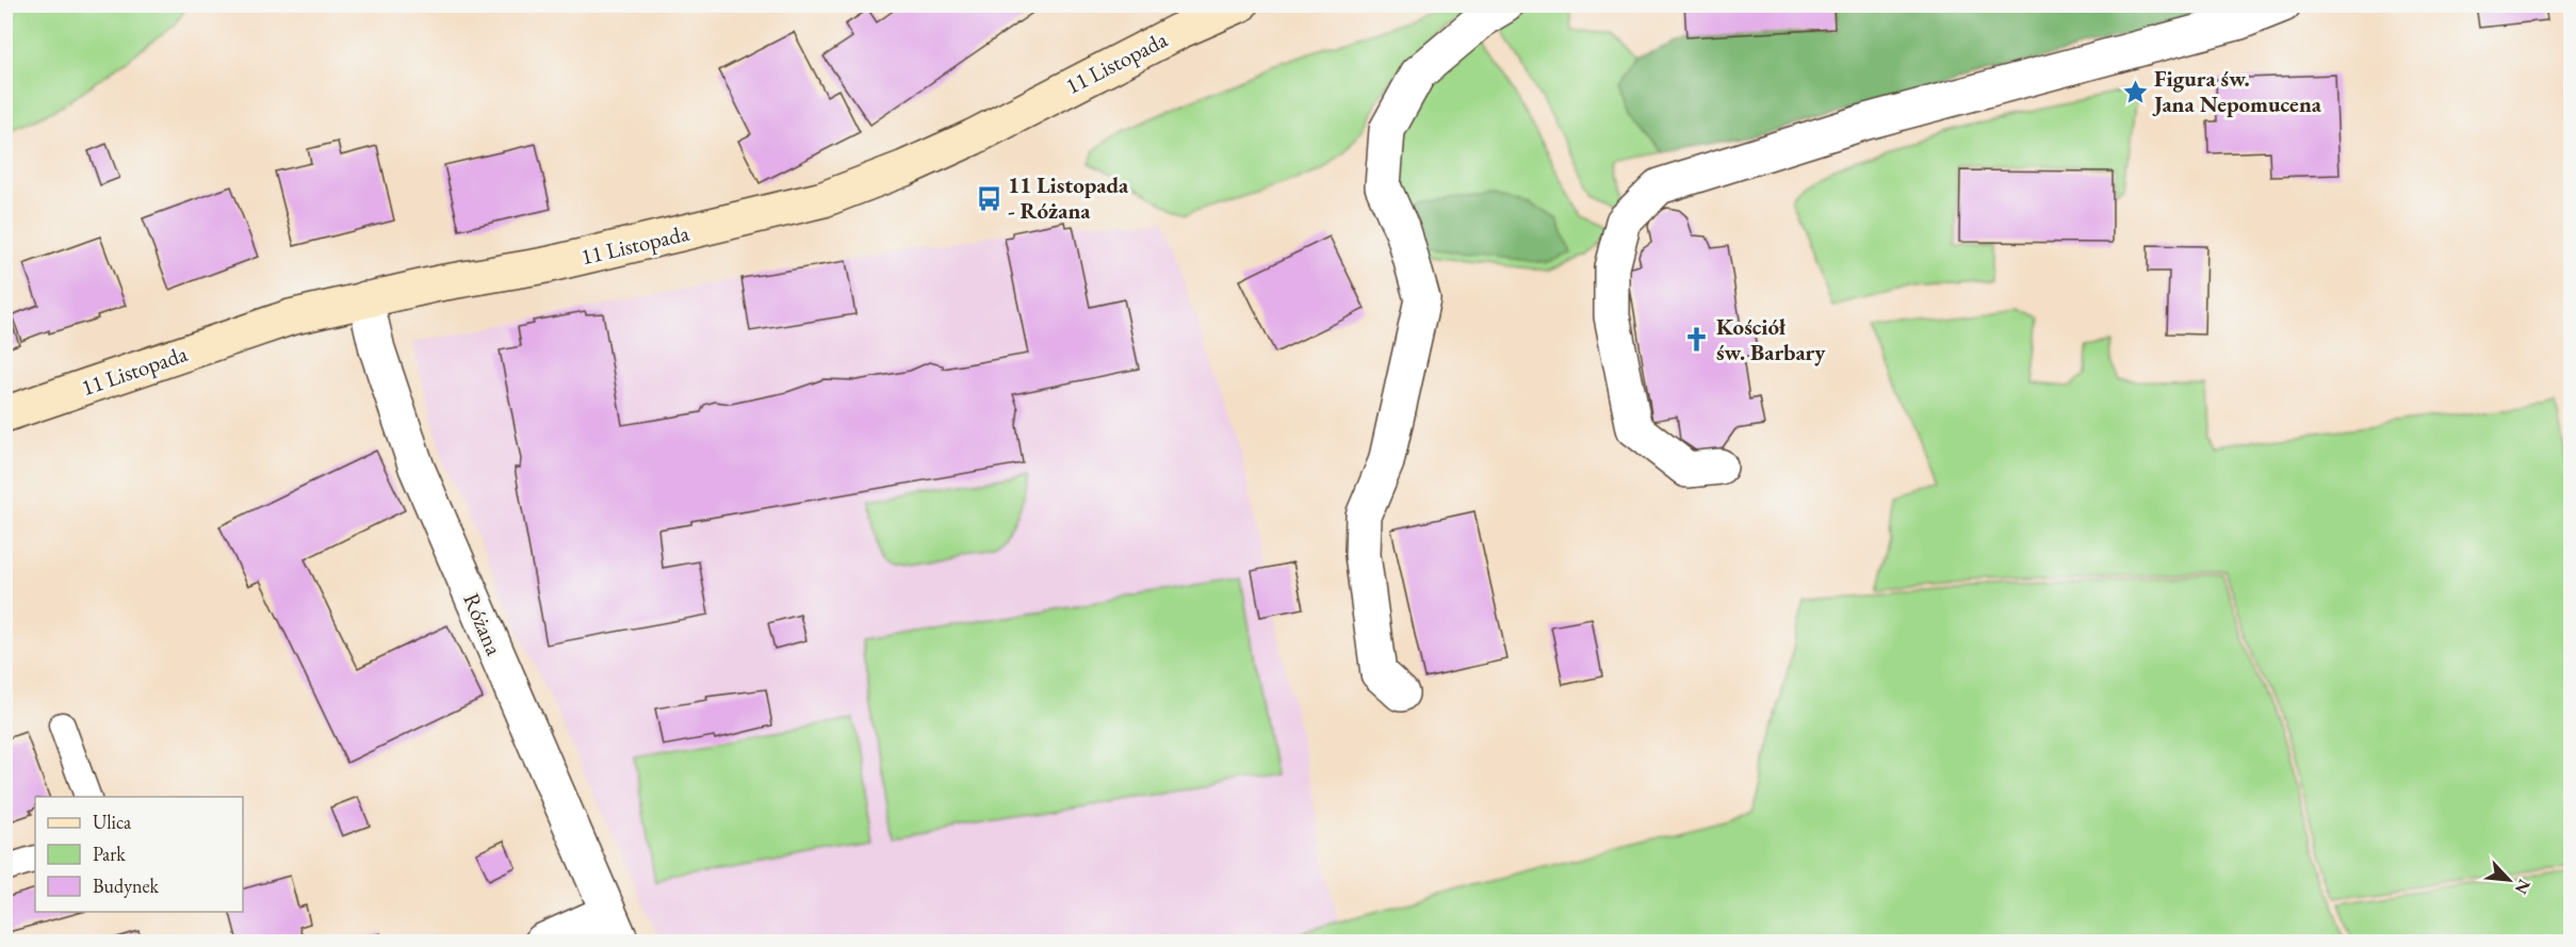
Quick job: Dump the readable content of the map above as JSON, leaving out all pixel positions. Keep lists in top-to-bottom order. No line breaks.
{"streets":{"main road":["11 Listopada"],"street":["Różana"]},"crossings":[["11 Listopada","Różana"]],"places":{"place":["Figura św. Jana Nepomucena"],"bus stop":["11 Listopada - Różana"],"church":["Kościół św. Barbary"]},"legend":["Ulica","Park","Budynek"],"north":"bottom right"}
